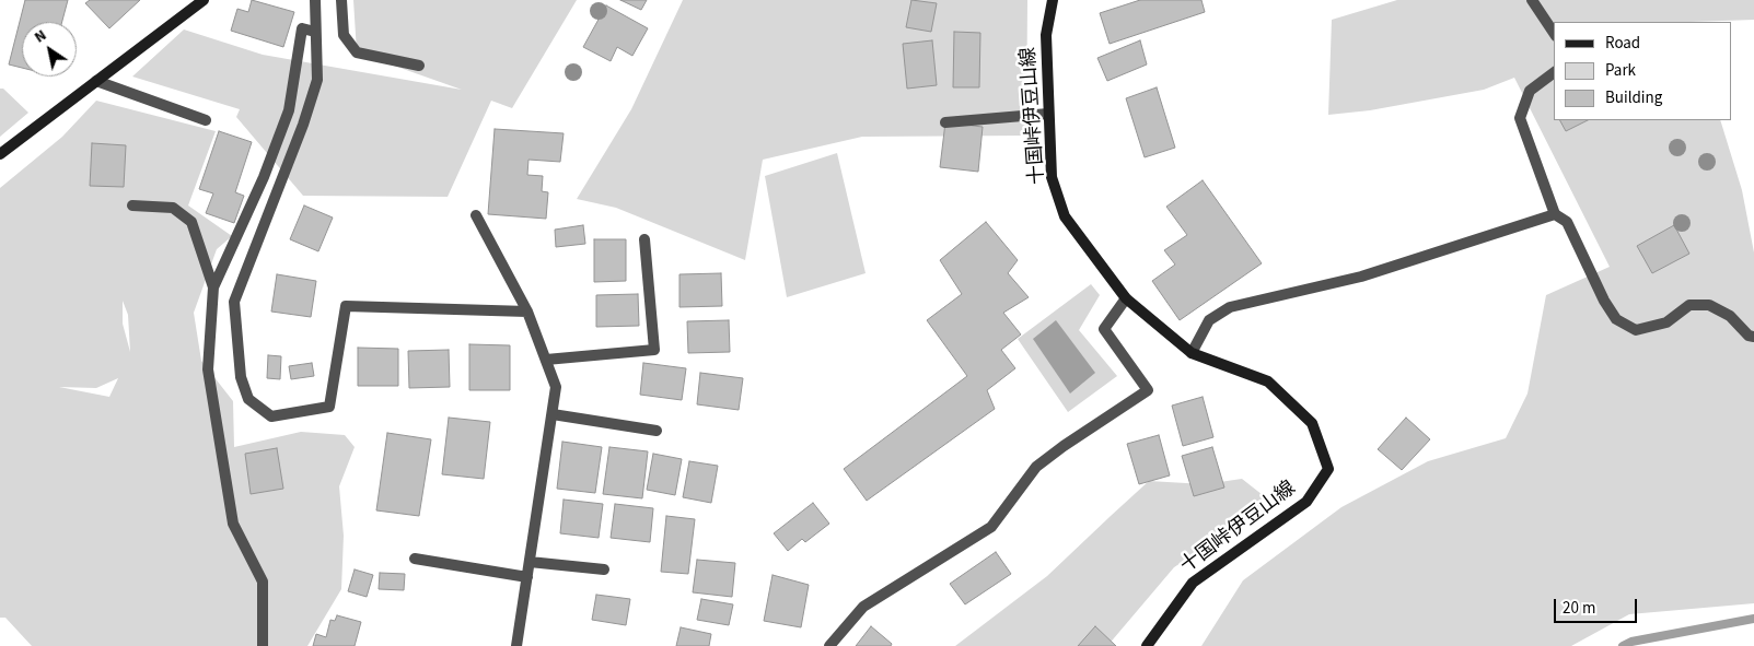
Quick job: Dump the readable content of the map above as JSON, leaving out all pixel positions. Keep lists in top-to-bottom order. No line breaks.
{"streets":{"main road":["十国峠伊豆山線"]},"legend":["Road","Park","Building"],"scale_bar":"20 m","north":"top left"}
